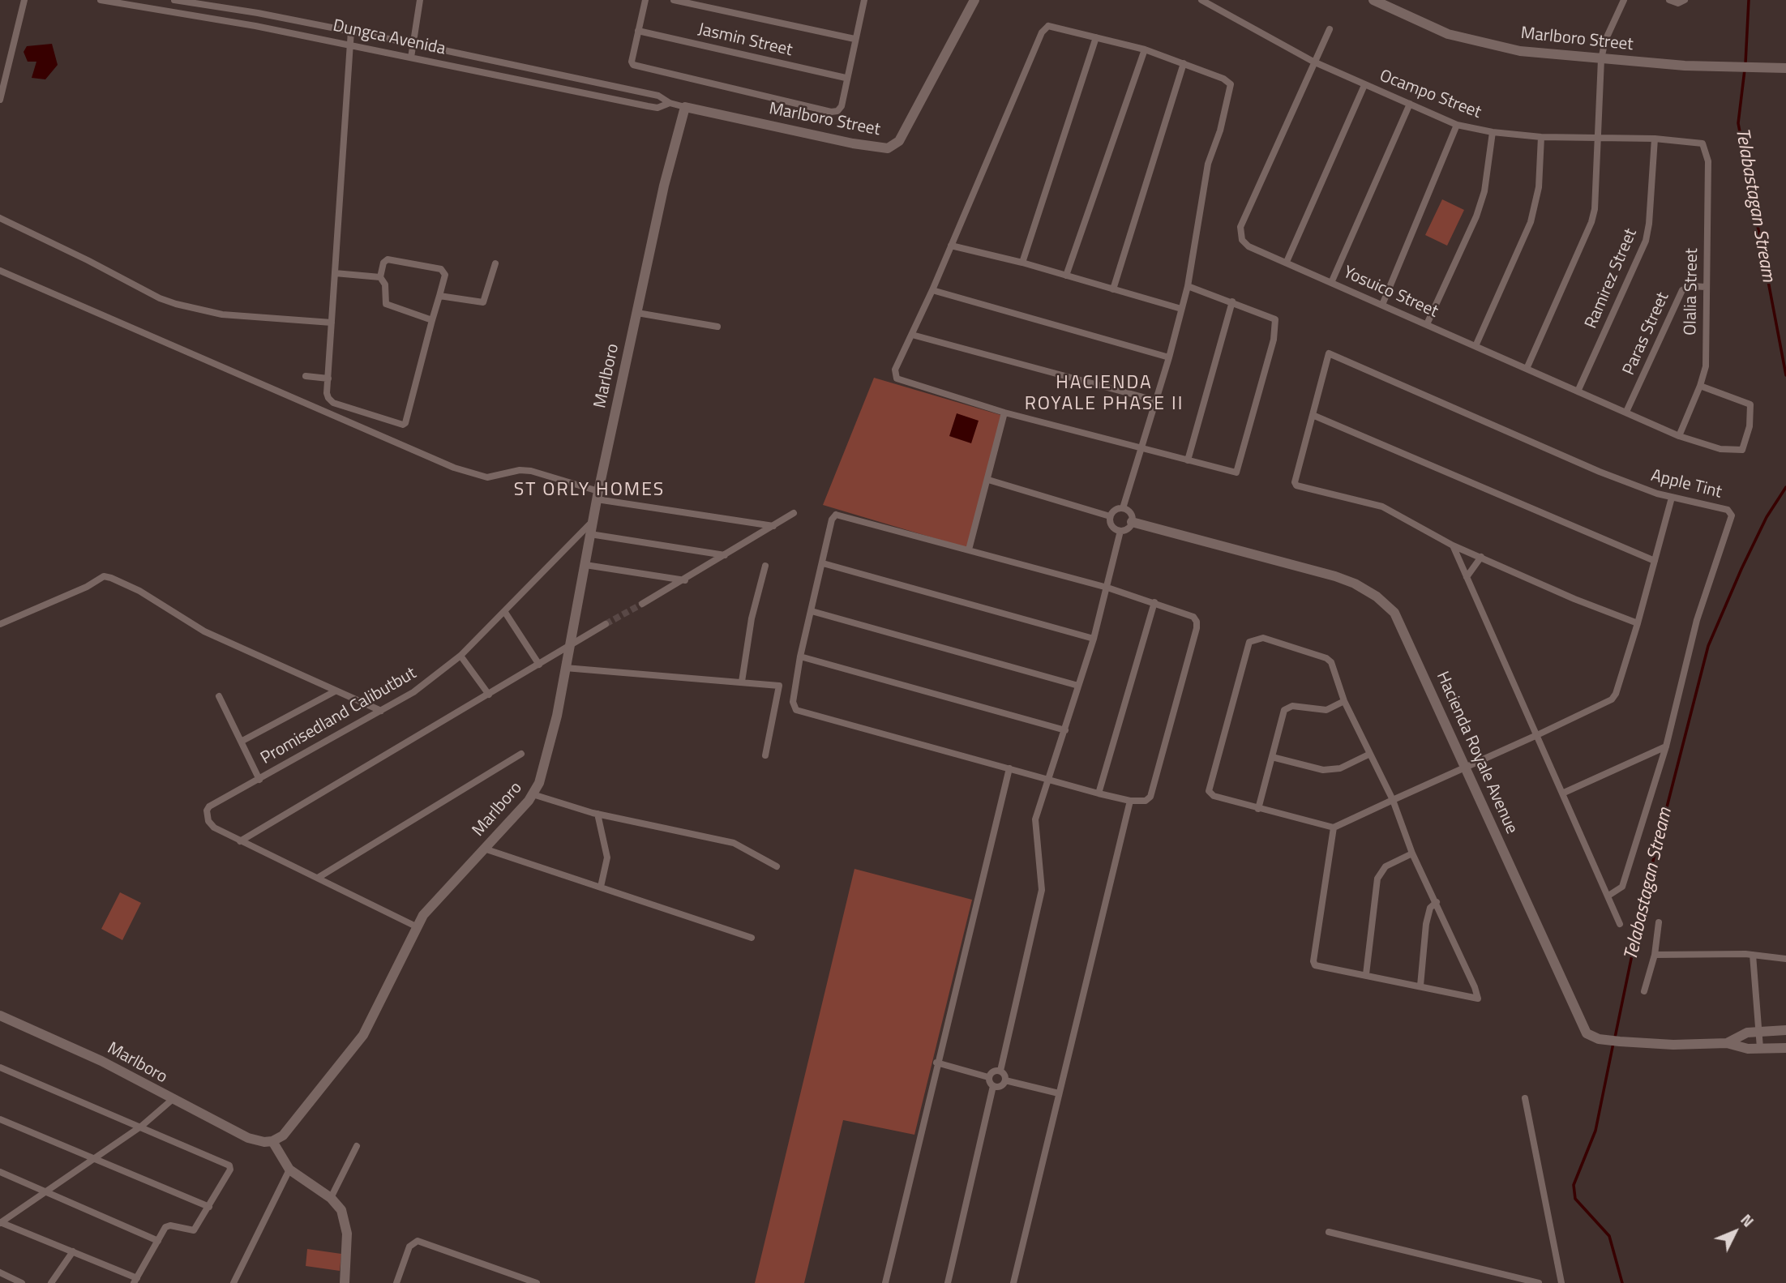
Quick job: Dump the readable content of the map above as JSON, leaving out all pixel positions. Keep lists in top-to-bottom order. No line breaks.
{"streets":{"street":["Dungca Avenida","Marlboro Street","Jasmin Street","Ocampo Street","Ramirez Street","Olalia Street","Yosuico Street","Paras Street","Marlboro","Apple Tint","Promisedland Calibutbut","Hacienda Royale Avenue"]},"crossings":[["Dungca Avenida","Marlboro Street"],["Dungca Avenida","Marlboro"],["Marlboro Street","Marlboro"],["Ocampo Street","Ramirez Street"],["Ocampo Street","Olalia Street"],["Ocampo Street","Yosuico Street"],["Ramirez Street","Yosuico Street"],["Olalia Street","Yosuico Street"],["Olalia Street","Paras Street"],["Yosuico Street","Paras Street"],["Marlboro","Promisedland Calibutbut"]],"districts":["HACIENDA ROYALE PHASE II","ST ORLY HOMES"],"water":["Telabastagan Stream"],"north":"top right"}
